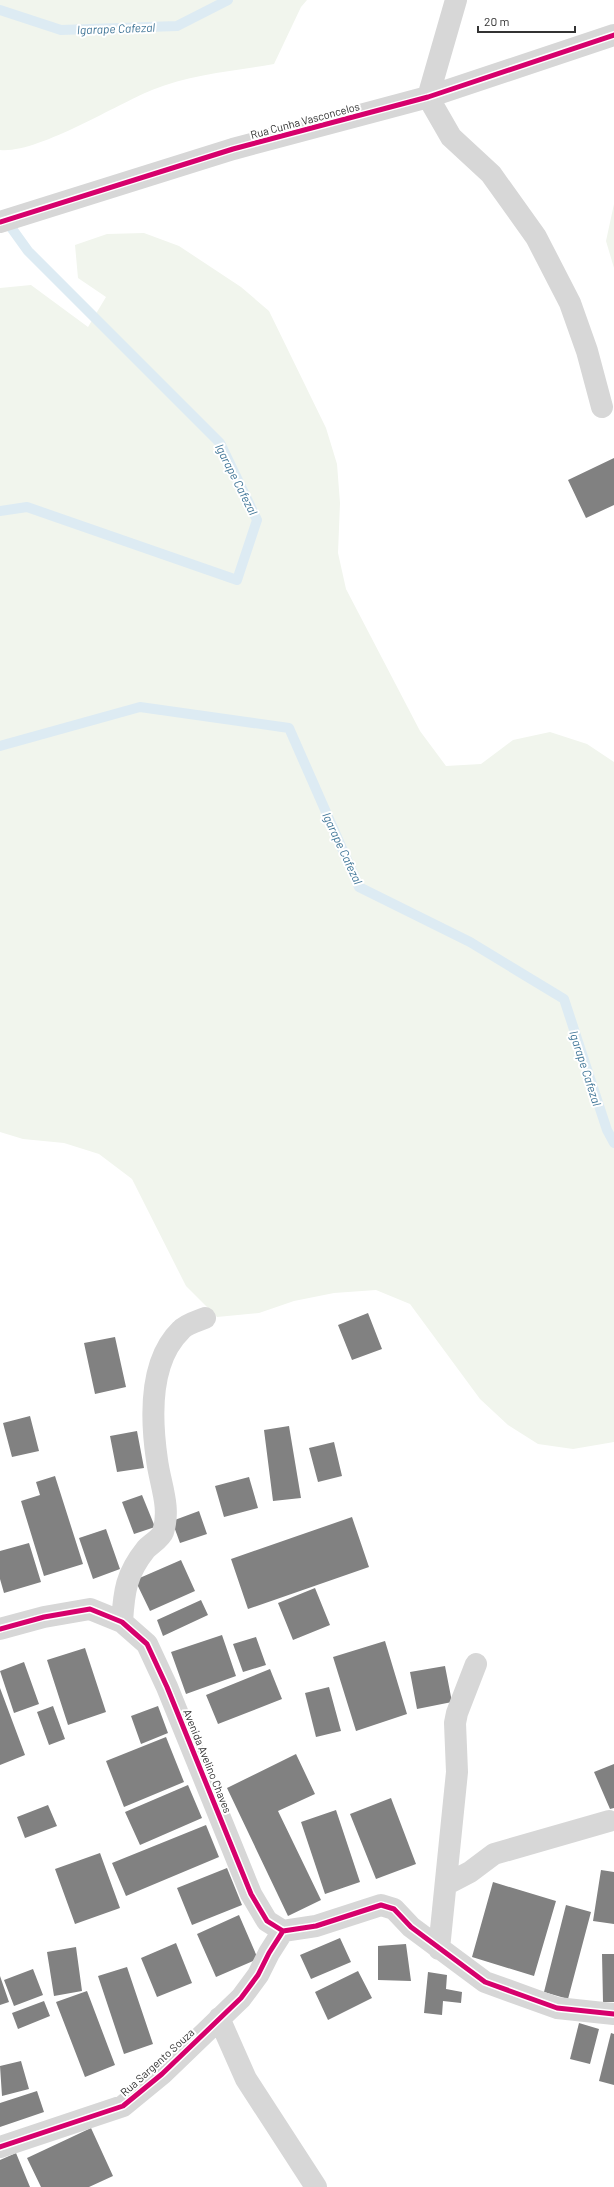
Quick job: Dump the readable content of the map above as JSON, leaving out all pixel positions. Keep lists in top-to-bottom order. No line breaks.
{"streets":{"street":["Rua Cunha Vasconcelos","Avenida Avelino Chaves","Rua Sargento Souza"]},"crossings":[["Avenida Avelino Chaves","Rua Sargento Souza"]],"water":["Igarape Cafezal"],"scale_bar":"20 m"}
